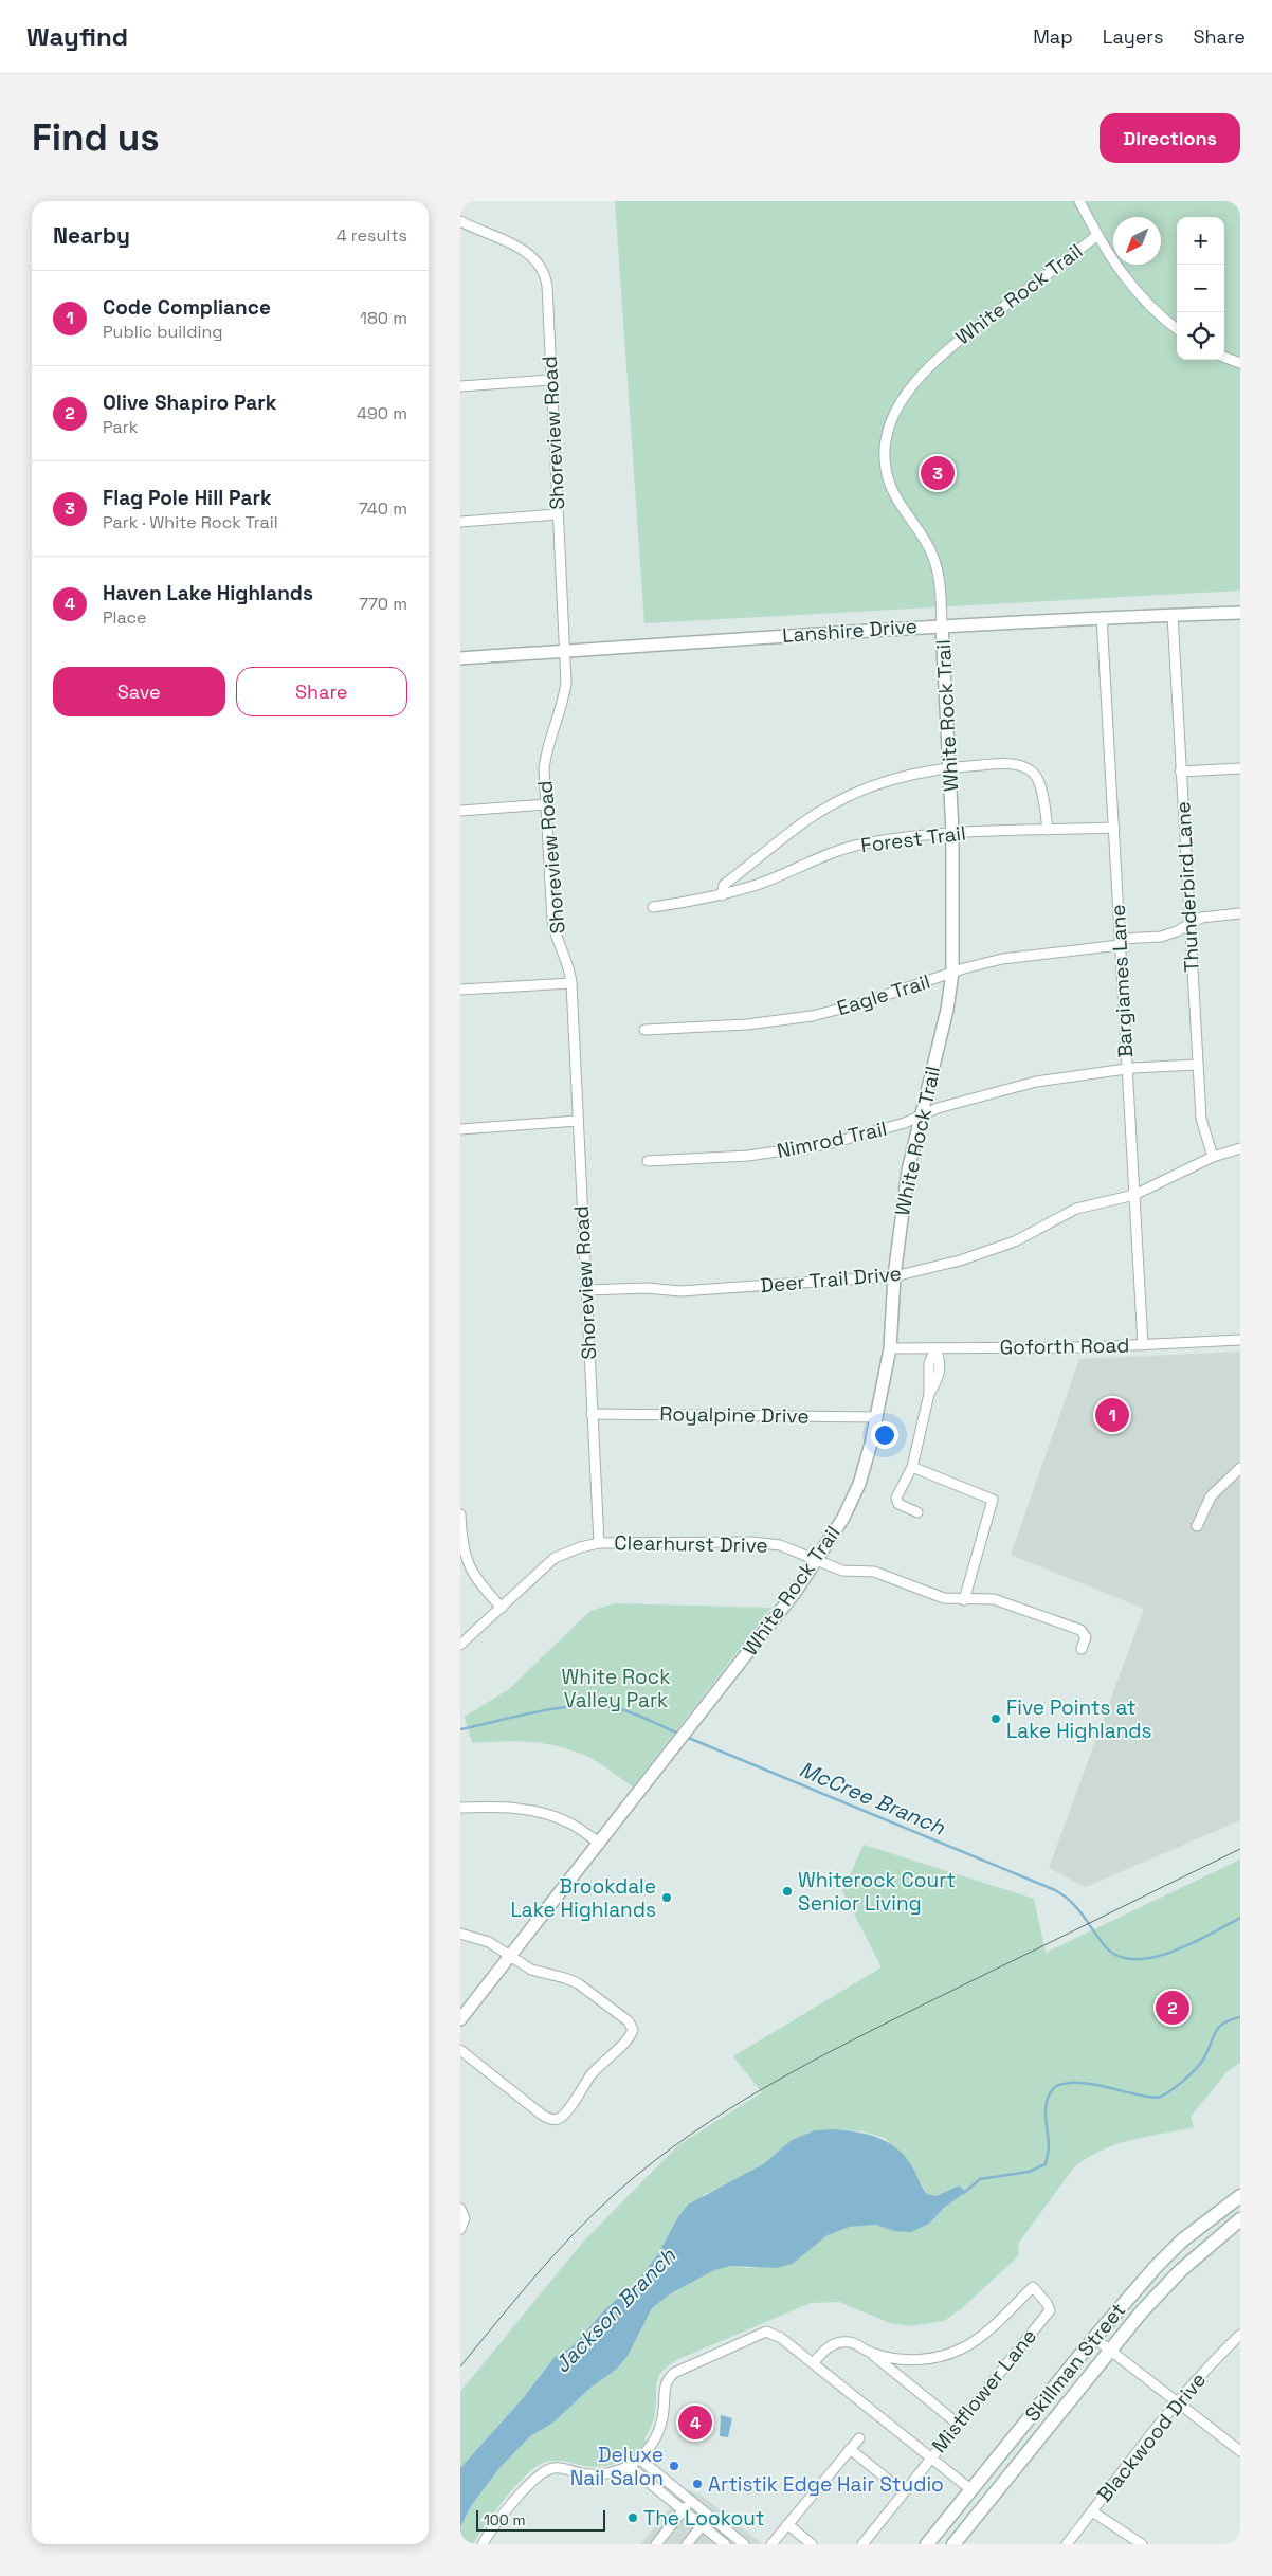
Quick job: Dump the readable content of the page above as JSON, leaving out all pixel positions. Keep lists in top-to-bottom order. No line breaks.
{"streets":{"main road":["Skillman Street"],"street":["White Rock Trail","Shoreview Road","Lanshire Drive","Forest Trail","Thunderbird Lane","Bargiames Lane","Eagle Trail","Nimrod Trail","Deer Trail Drive","Goforth Road","Royalpine Drive","Clearhurst Drive","Mistflower Lane","Blackwood Drive"]},"crossings":[["White Rock Trail","Lanshire Drive"],["White Rock Trail","Forest Trail"],["White Rock Trail","Eagle Trail"],["White Rock Trail","Nimrod Trail"],["White Rock Trail","Deer Trail Drive"],["White Rock Trail","Goforth Road"],["White Rock Trail","Royalpine Drive"],["White Rock Trail","Clearhurst Drive"],["Shoreview Road","Lanshire Drive"],["Shoreview Road","Deer Trail Drive"],["Shoreview Road","Royalpine Drive"],["Shoreview Road","Clearhurst Drive"],["Lanshire Drive","Thunderbird Lane"],["Lanshire Drive","Bargiames Lane"],["Forest Trail","Bargiames Lane"],["Thunderbird Lane","Eagle Trail"],["Thunderbird Lane","Nimrod Trail"],["Thunderbird Lane","Deer Trail Drive"],["Bargiames Lane","Eagle Trail"],["Bargiames Lane","Nimrod Trail"],["Bargiames Lane","Deer Trail Drive"],["Bargiames Lane","Goforth Road"]],"water":["McCree Branch","Jackson Branch"],"parks":["White Rock Valley Park"],"places":["Five Points at Lake Highlands","Whiterock Court Senior Living","Brookdale Lake Highlands","Deluxe Nail Salon","Artistik Edge Hair Studio","The Lookout"],"scale_bar":"100 m","north":"bottom left","page":{"header":"Wayfind","nav":["Map","Layers","Share"],"buttons":["Directions",["Save","Share"]],"title":"Find us","heading":["Nearby","4 results"],"map_buttons":["+","−"],"list":[{"mark":"1","name":"Code Compliance","note":"Public building","value":"180 m"},{"mark":"2","name":"Olive Shapiro Park","note":"Park","value":"490 m"},{"mark":"3","name":"Flag Pole Hill Park","note":"Park · White Rock Trail","value":"740 m"},{"mark":"4","name":"Haven Lake Highlands","note":"Place","value":"770 m"}],"pins":["3","1","2","4"],"scale":"100 m"}}
